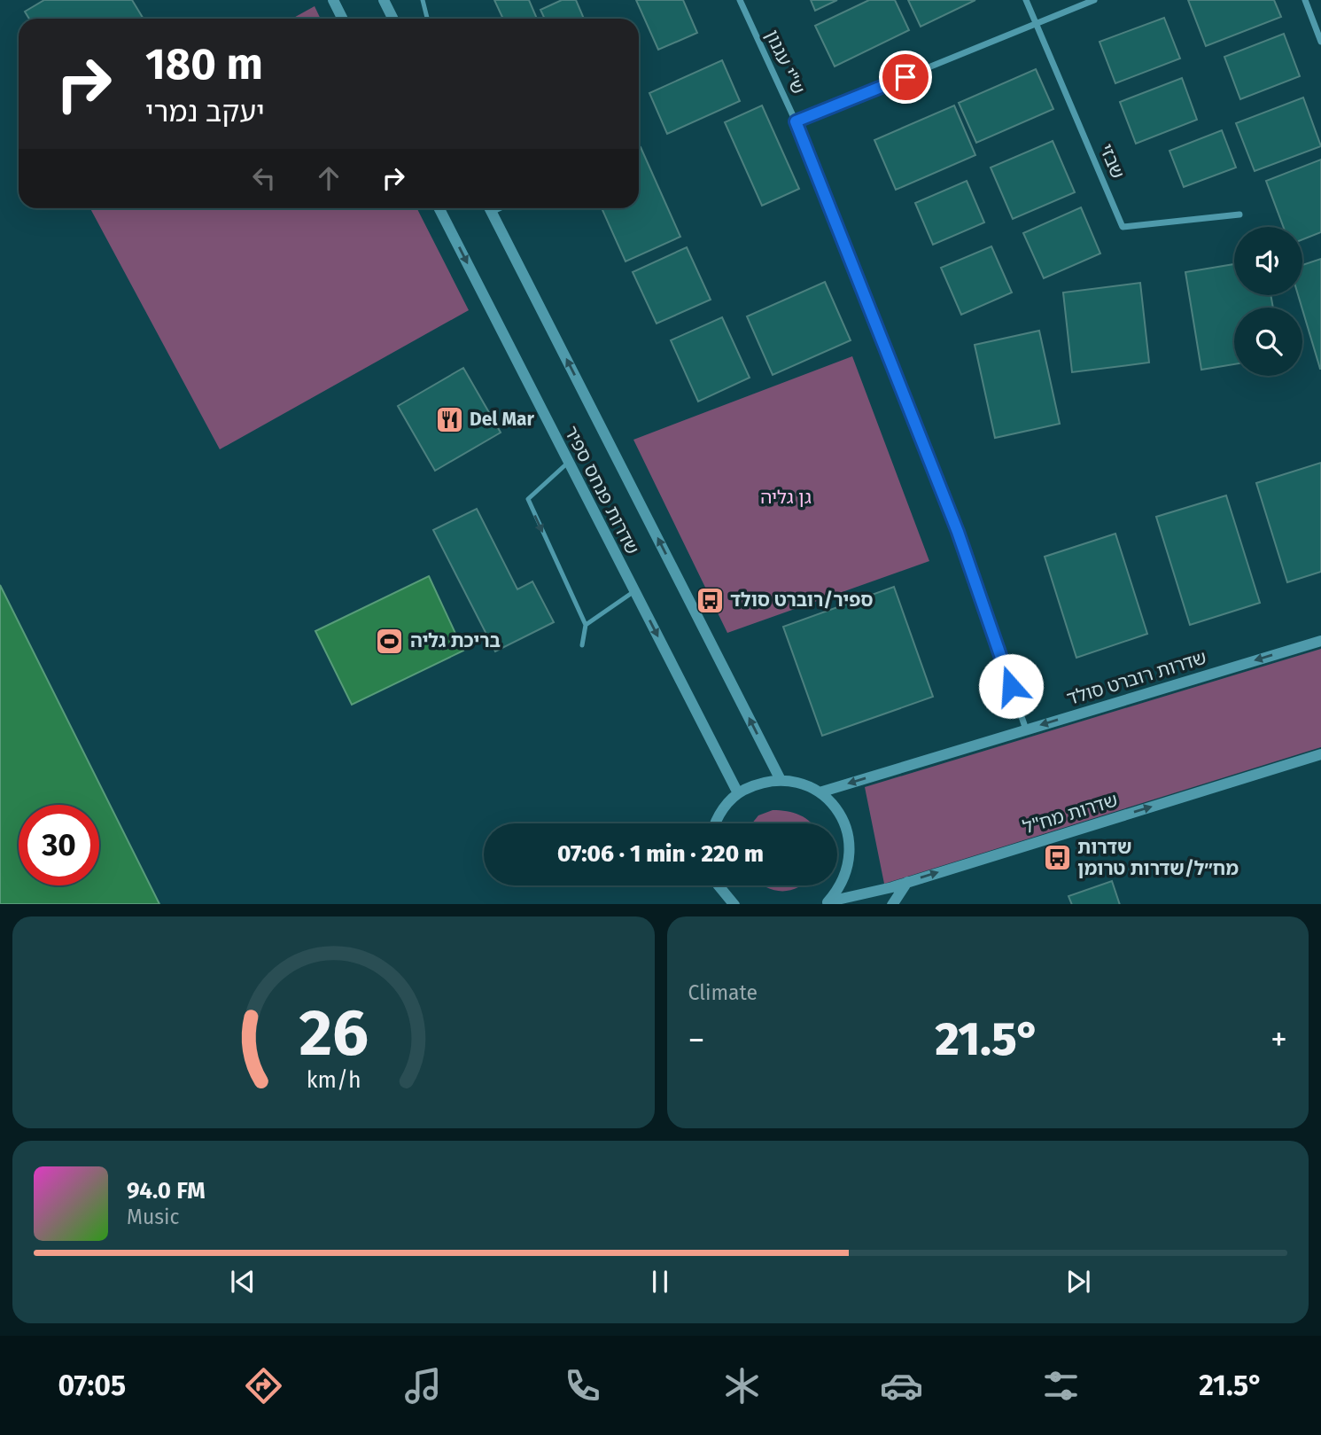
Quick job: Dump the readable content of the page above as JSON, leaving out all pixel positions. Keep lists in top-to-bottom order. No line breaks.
{"streets":{"street":["ש\"י עגנון","שבזי","שדרות פנחס ספיר","שדרות רוברט סולד","שדרות מח\"ל"]},"crossings":[["ש\"י עגנון","שדרות רוברט סולד"]],"one_way":["שדרות רוברט סולד","שדרות מח\"ל"],"parks":["גן גליה"],"places":{"restaurant":["Del Mar"],"bus stop":["ספיר/רוברט סולד","שדרות מח״ל/שדרות טרומן"],"sports":["בריכת גליה"]},"page":{"turn":["180 m","יעקב נמרי"],"limit":"30","trip":"07:06 · 1 min · 220 m","tile":"Climate","heat":["−","21.5°","+"],"song":["94.0 FM","Music"],"tabs":["07:05","21.5°"],"gauge":["26","km/h"]}}
